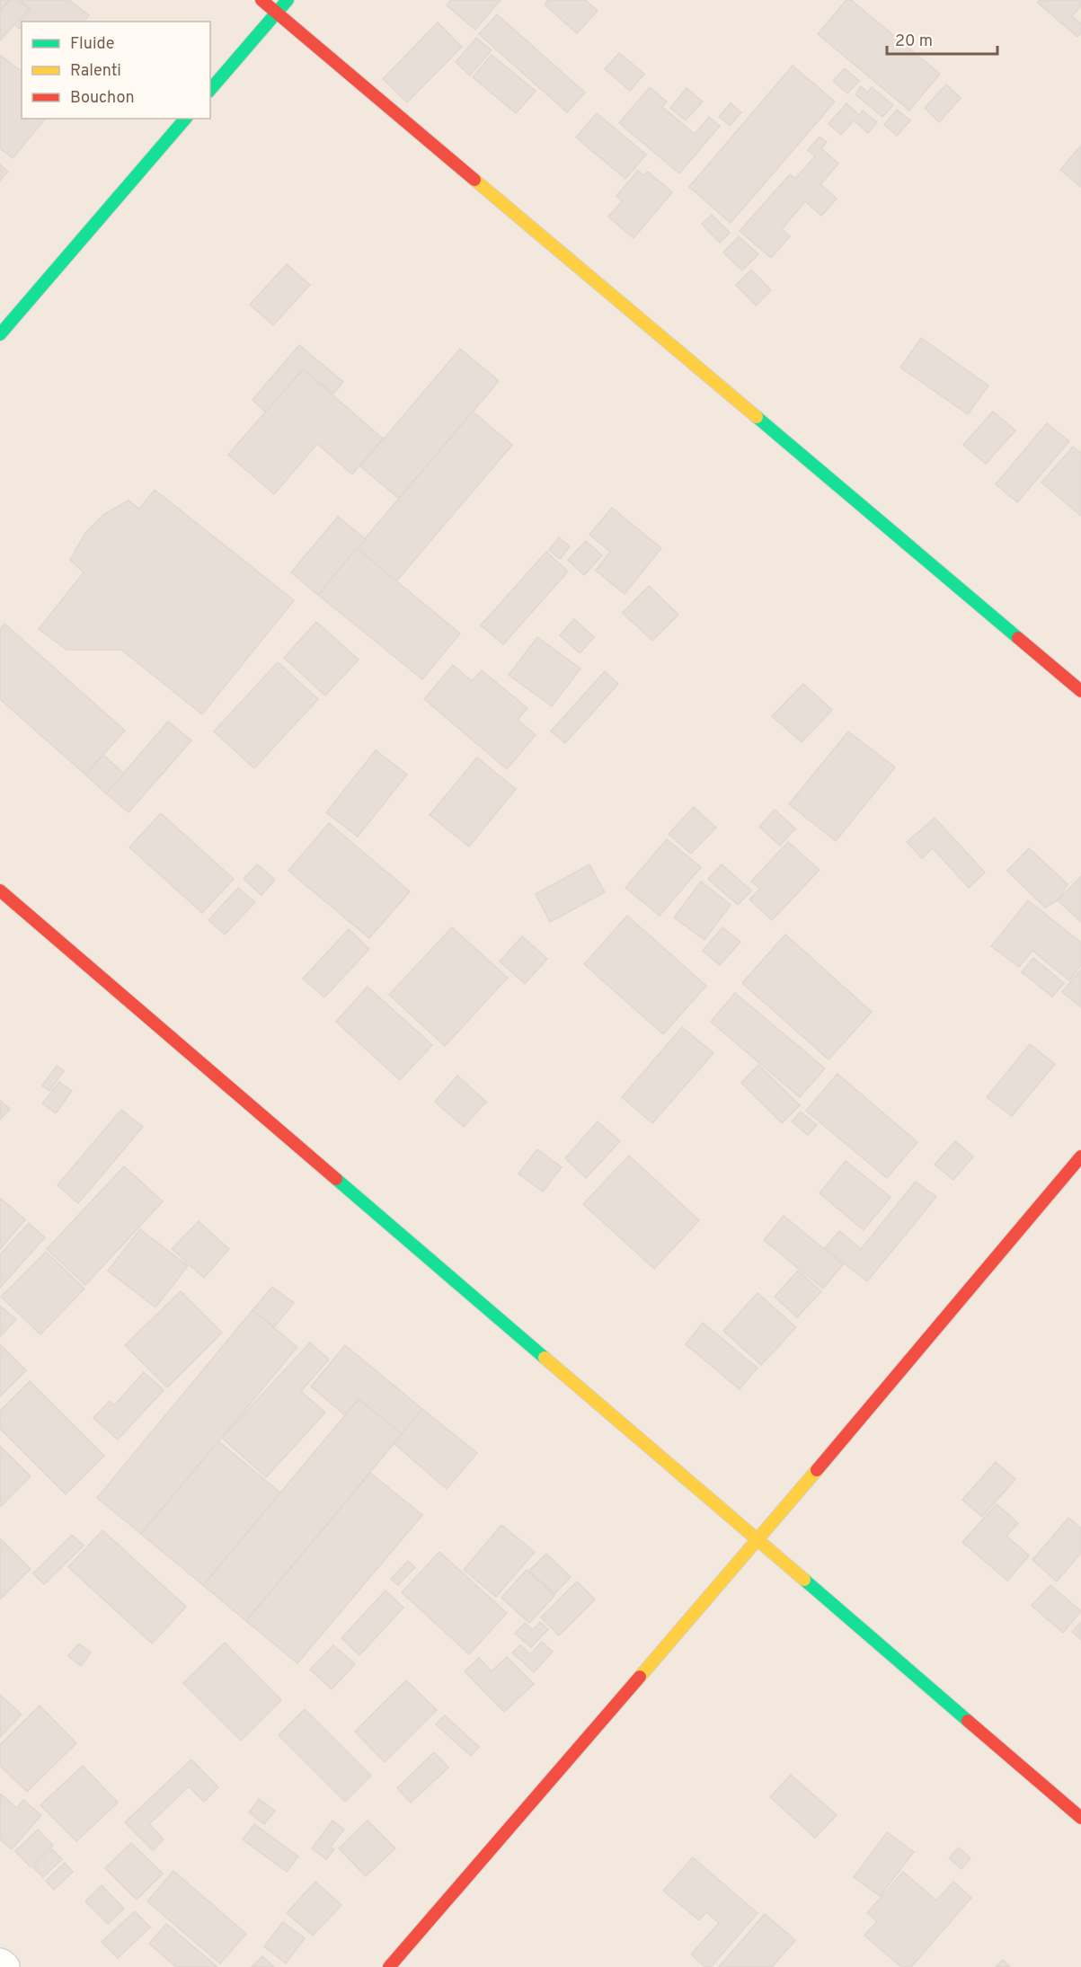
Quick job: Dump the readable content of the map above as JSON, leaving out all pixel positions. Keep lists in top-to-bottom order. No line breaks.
{"legend":["Fluide","Ralenti","Bouchon"],"scale_bar":"20 m"}
